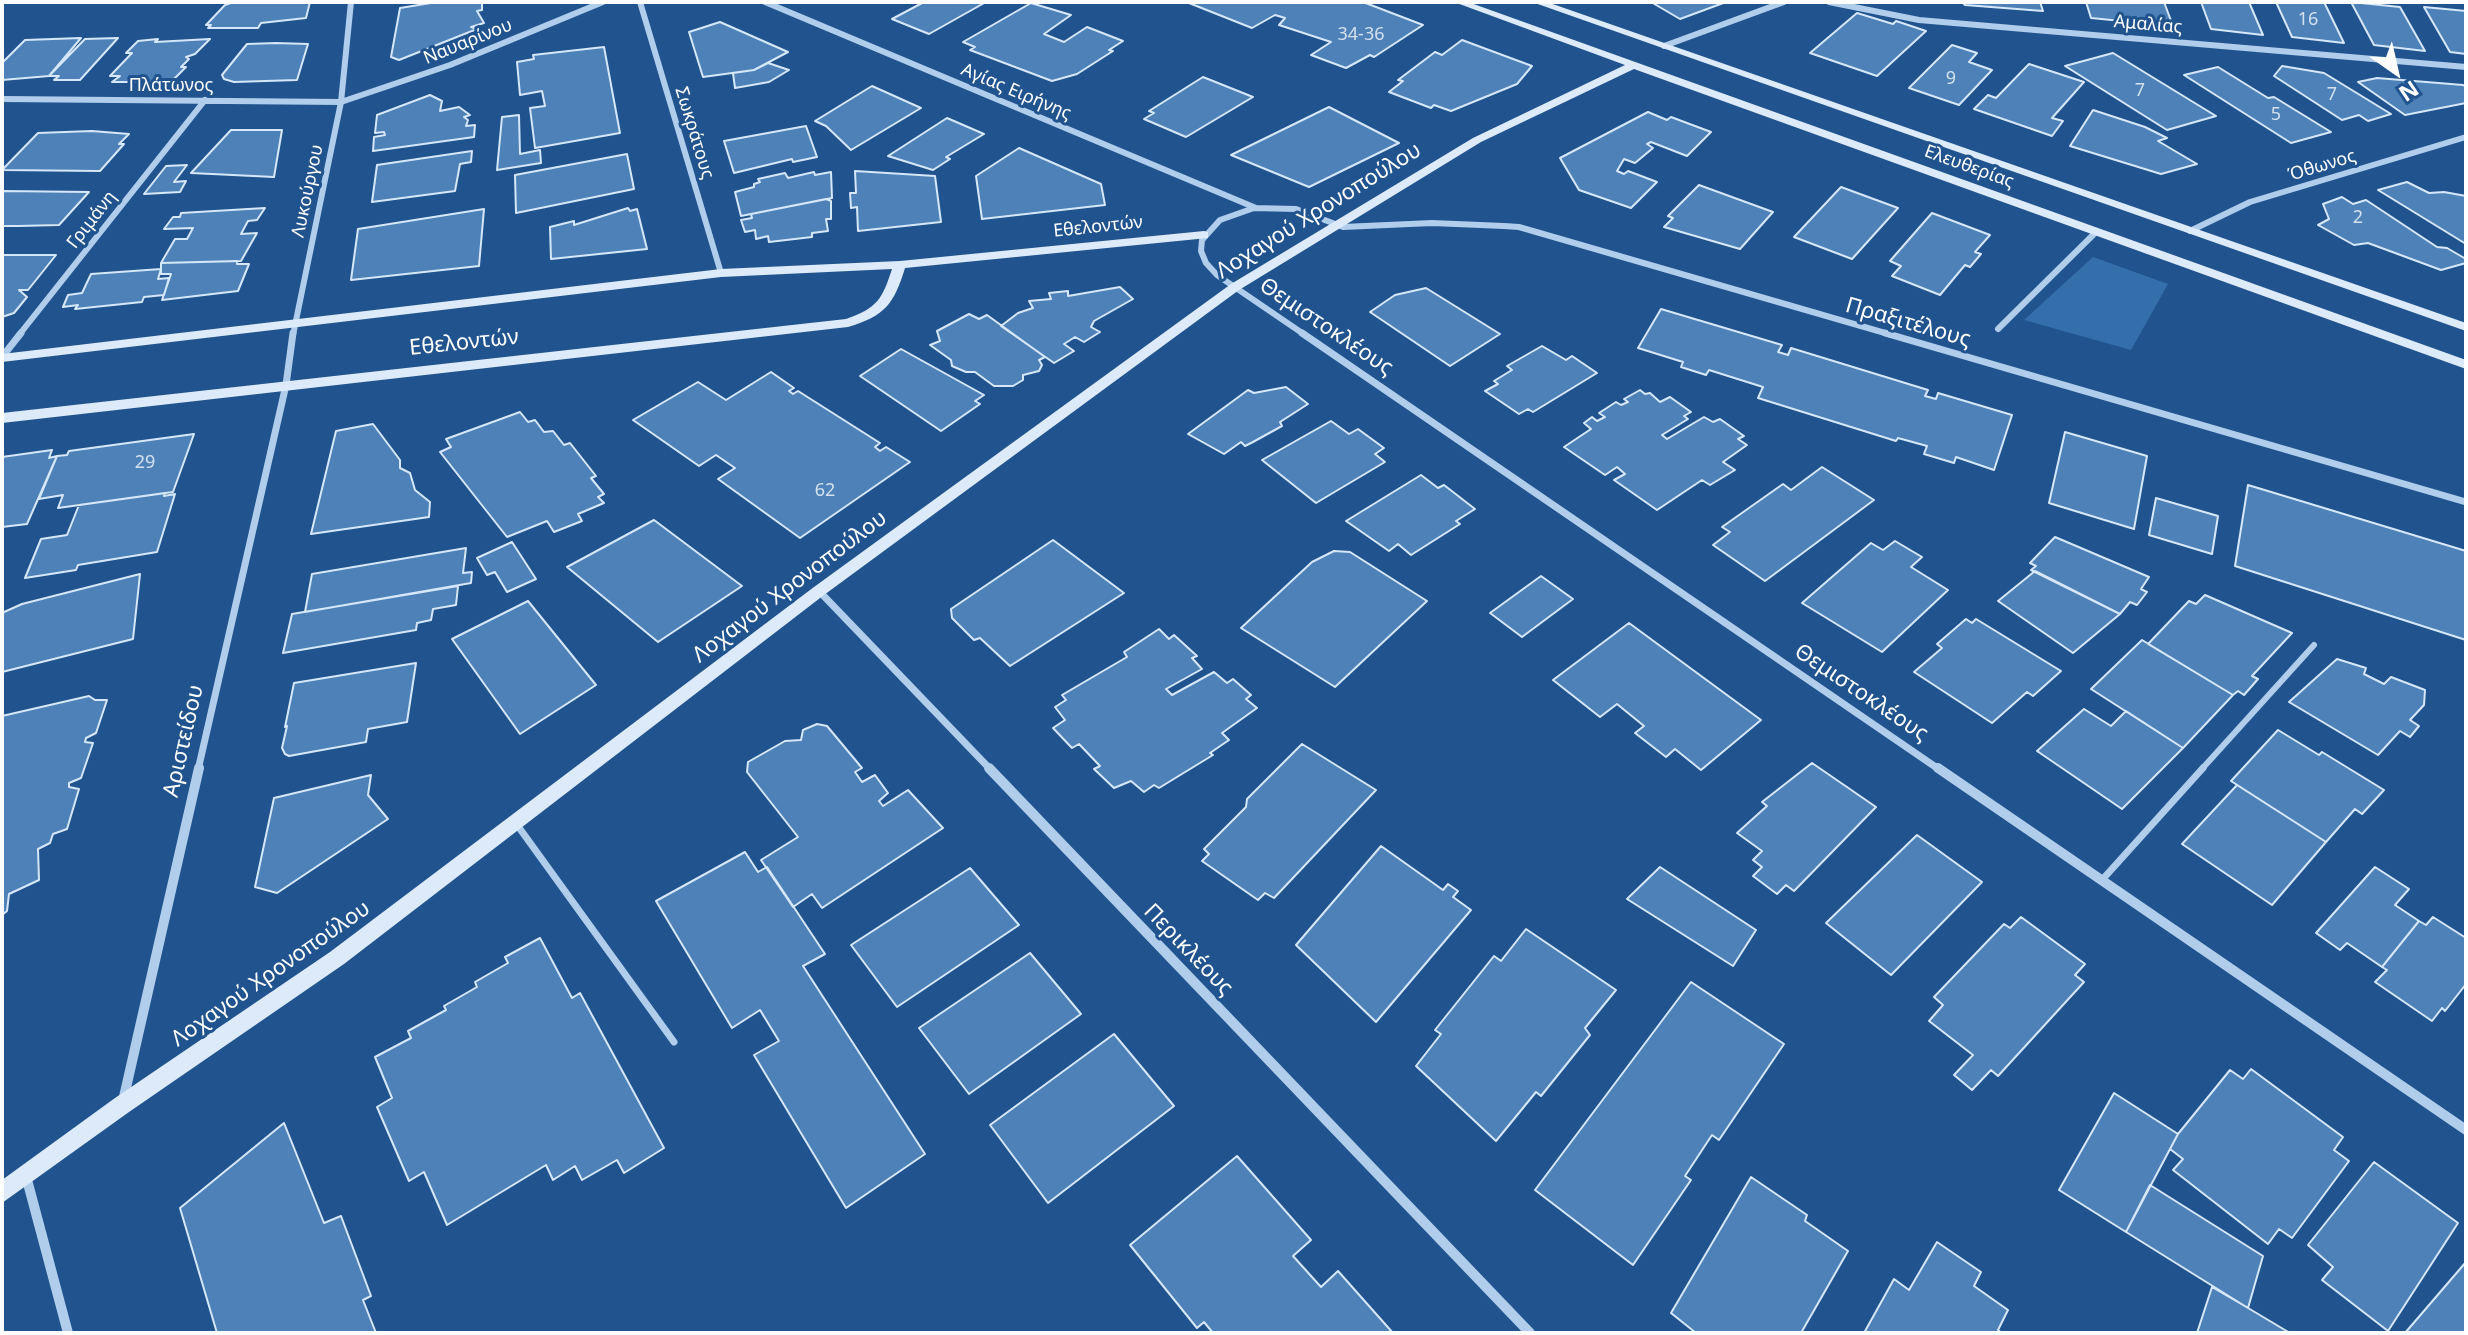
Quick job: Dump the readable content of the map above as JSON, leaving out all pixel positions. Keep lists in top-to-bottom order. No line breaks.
{"streets":{"street":["Αμαλίας","Ναυαρίνου","Πλάτωνος","Αγίας Ειρήνης","Σωκράτους","Όθωνος","Ελευθερίας","Λυκούργου","Λοχαγού Χρονοπούλου","Γριμάνη","Εθελοντών","Πραξιτέλους","Θεμιστοκλέους","Αριστείδου","Περικλέους"]},"crossings":[["Ναυαρίνου","Πλάτωνος"],["Ναυαρίνου","Λυκούργου"],["Πλάτωνος","Λυκούργου"],["Πλάτωνος","Γριμάνη"],["Σωκράτους","Εθελοντών"],["Όθωνος","Ελευθερίας"],["Ελευθερίας","Λοχαγού Χρονοπούλου"],["Λυκούργου","Εθελοντών"],["Λυκούργου","Αριστείδου"],["Λοχαγού Χρονοπούλου","Πραξιτέλους"],["Λοχαγού Χρονοπούλου","Θεμιστοκλέους"],["Λοχαγού Χρονοπούλου","Αριστείδου"],["Λοχαγού Χρονοπούλου","Περικλέους"],["Γριμάνη","Εθελοντών"],["Εθελοντών","Θεμιστοκλέους"],["Εθελοντών","Αριστείδου"]],"house_numbers":["16","34-36","9","7","7","5","2","29","62"],"north":"bottom right"}
